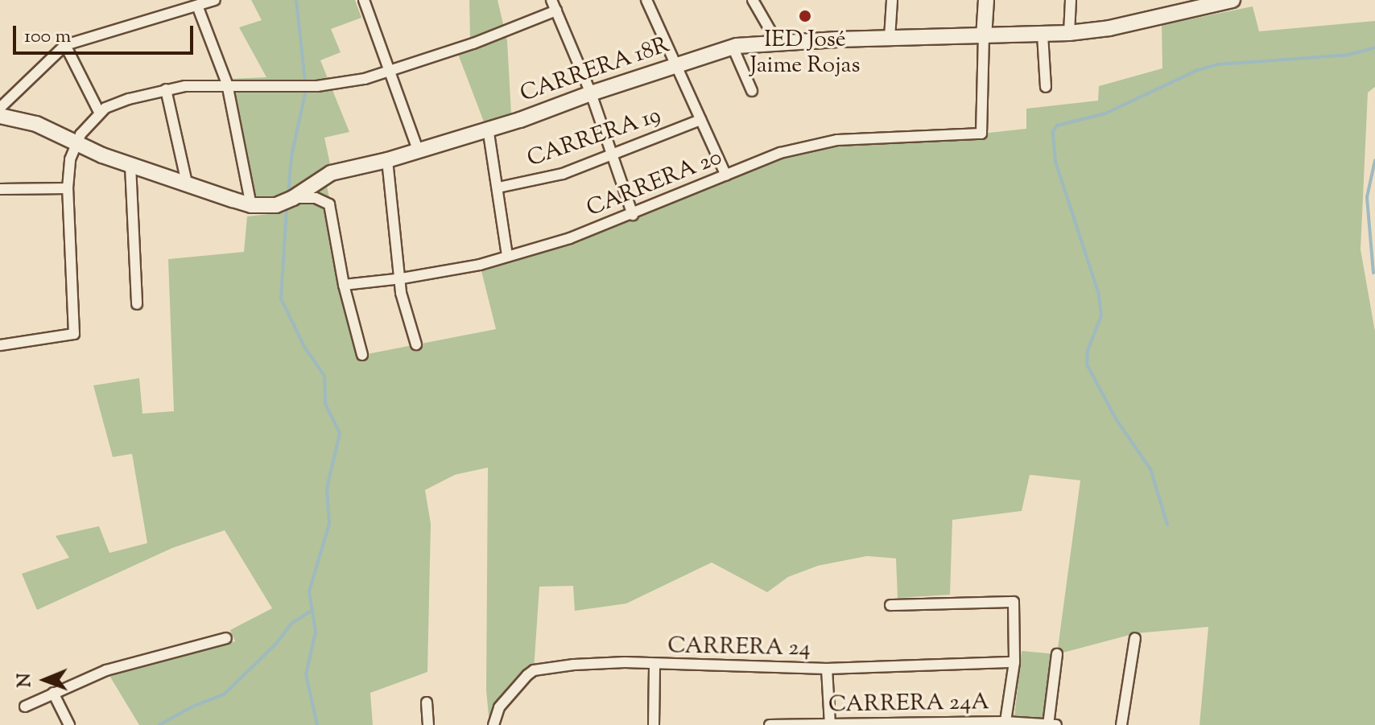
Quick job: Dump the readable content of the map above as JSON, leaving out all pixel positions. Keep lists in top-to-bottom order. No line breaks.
{"streets":{"street":["CARRERA 18R","CARRERA 19","CARRERA 20","CARRERA 24","CARRERA 24A"]},"crossings":[["CARRERA 18R","CARRERA 20"]],"places":["IED José Jaime Rojas"],"scale_bar":"100 m","north":"left"}
